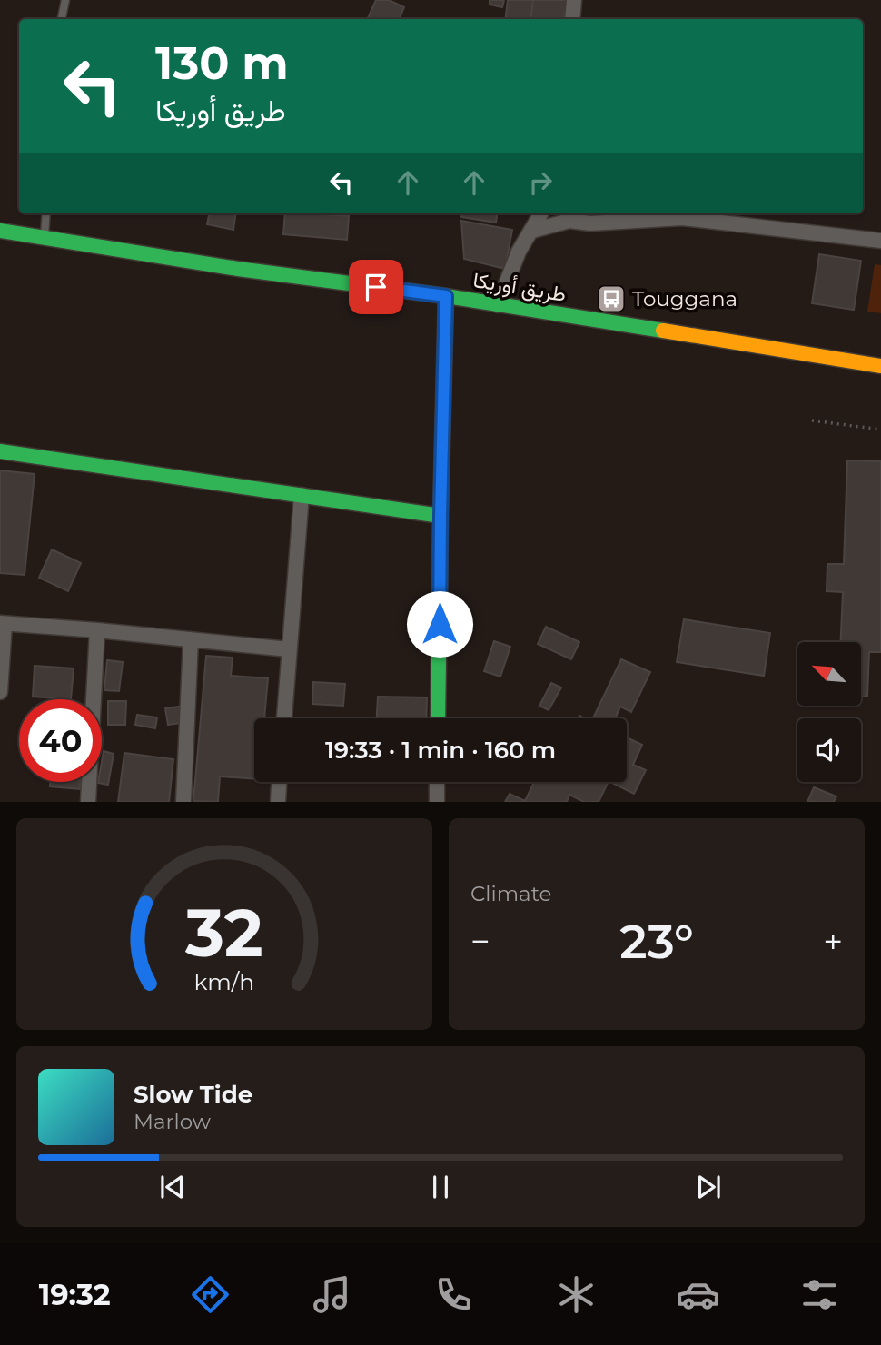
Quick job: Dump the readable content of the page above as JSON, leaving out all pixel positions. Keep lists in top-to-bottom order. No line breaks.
{"streets":{"street":["طريق أوريكا"]},"places":{"bus stop":["Touggana"]},"north":"top left","page":{"turn":["130 m","طريق أوريكا"],"limit":"40","trip":"19:33 · 1 min · 160 m","tile":"Climate","heat":["−","23°","+"],"song":["Slow Tide","Marlow"],"tabs":"19:32","gauge":["32","km/h"]}}
